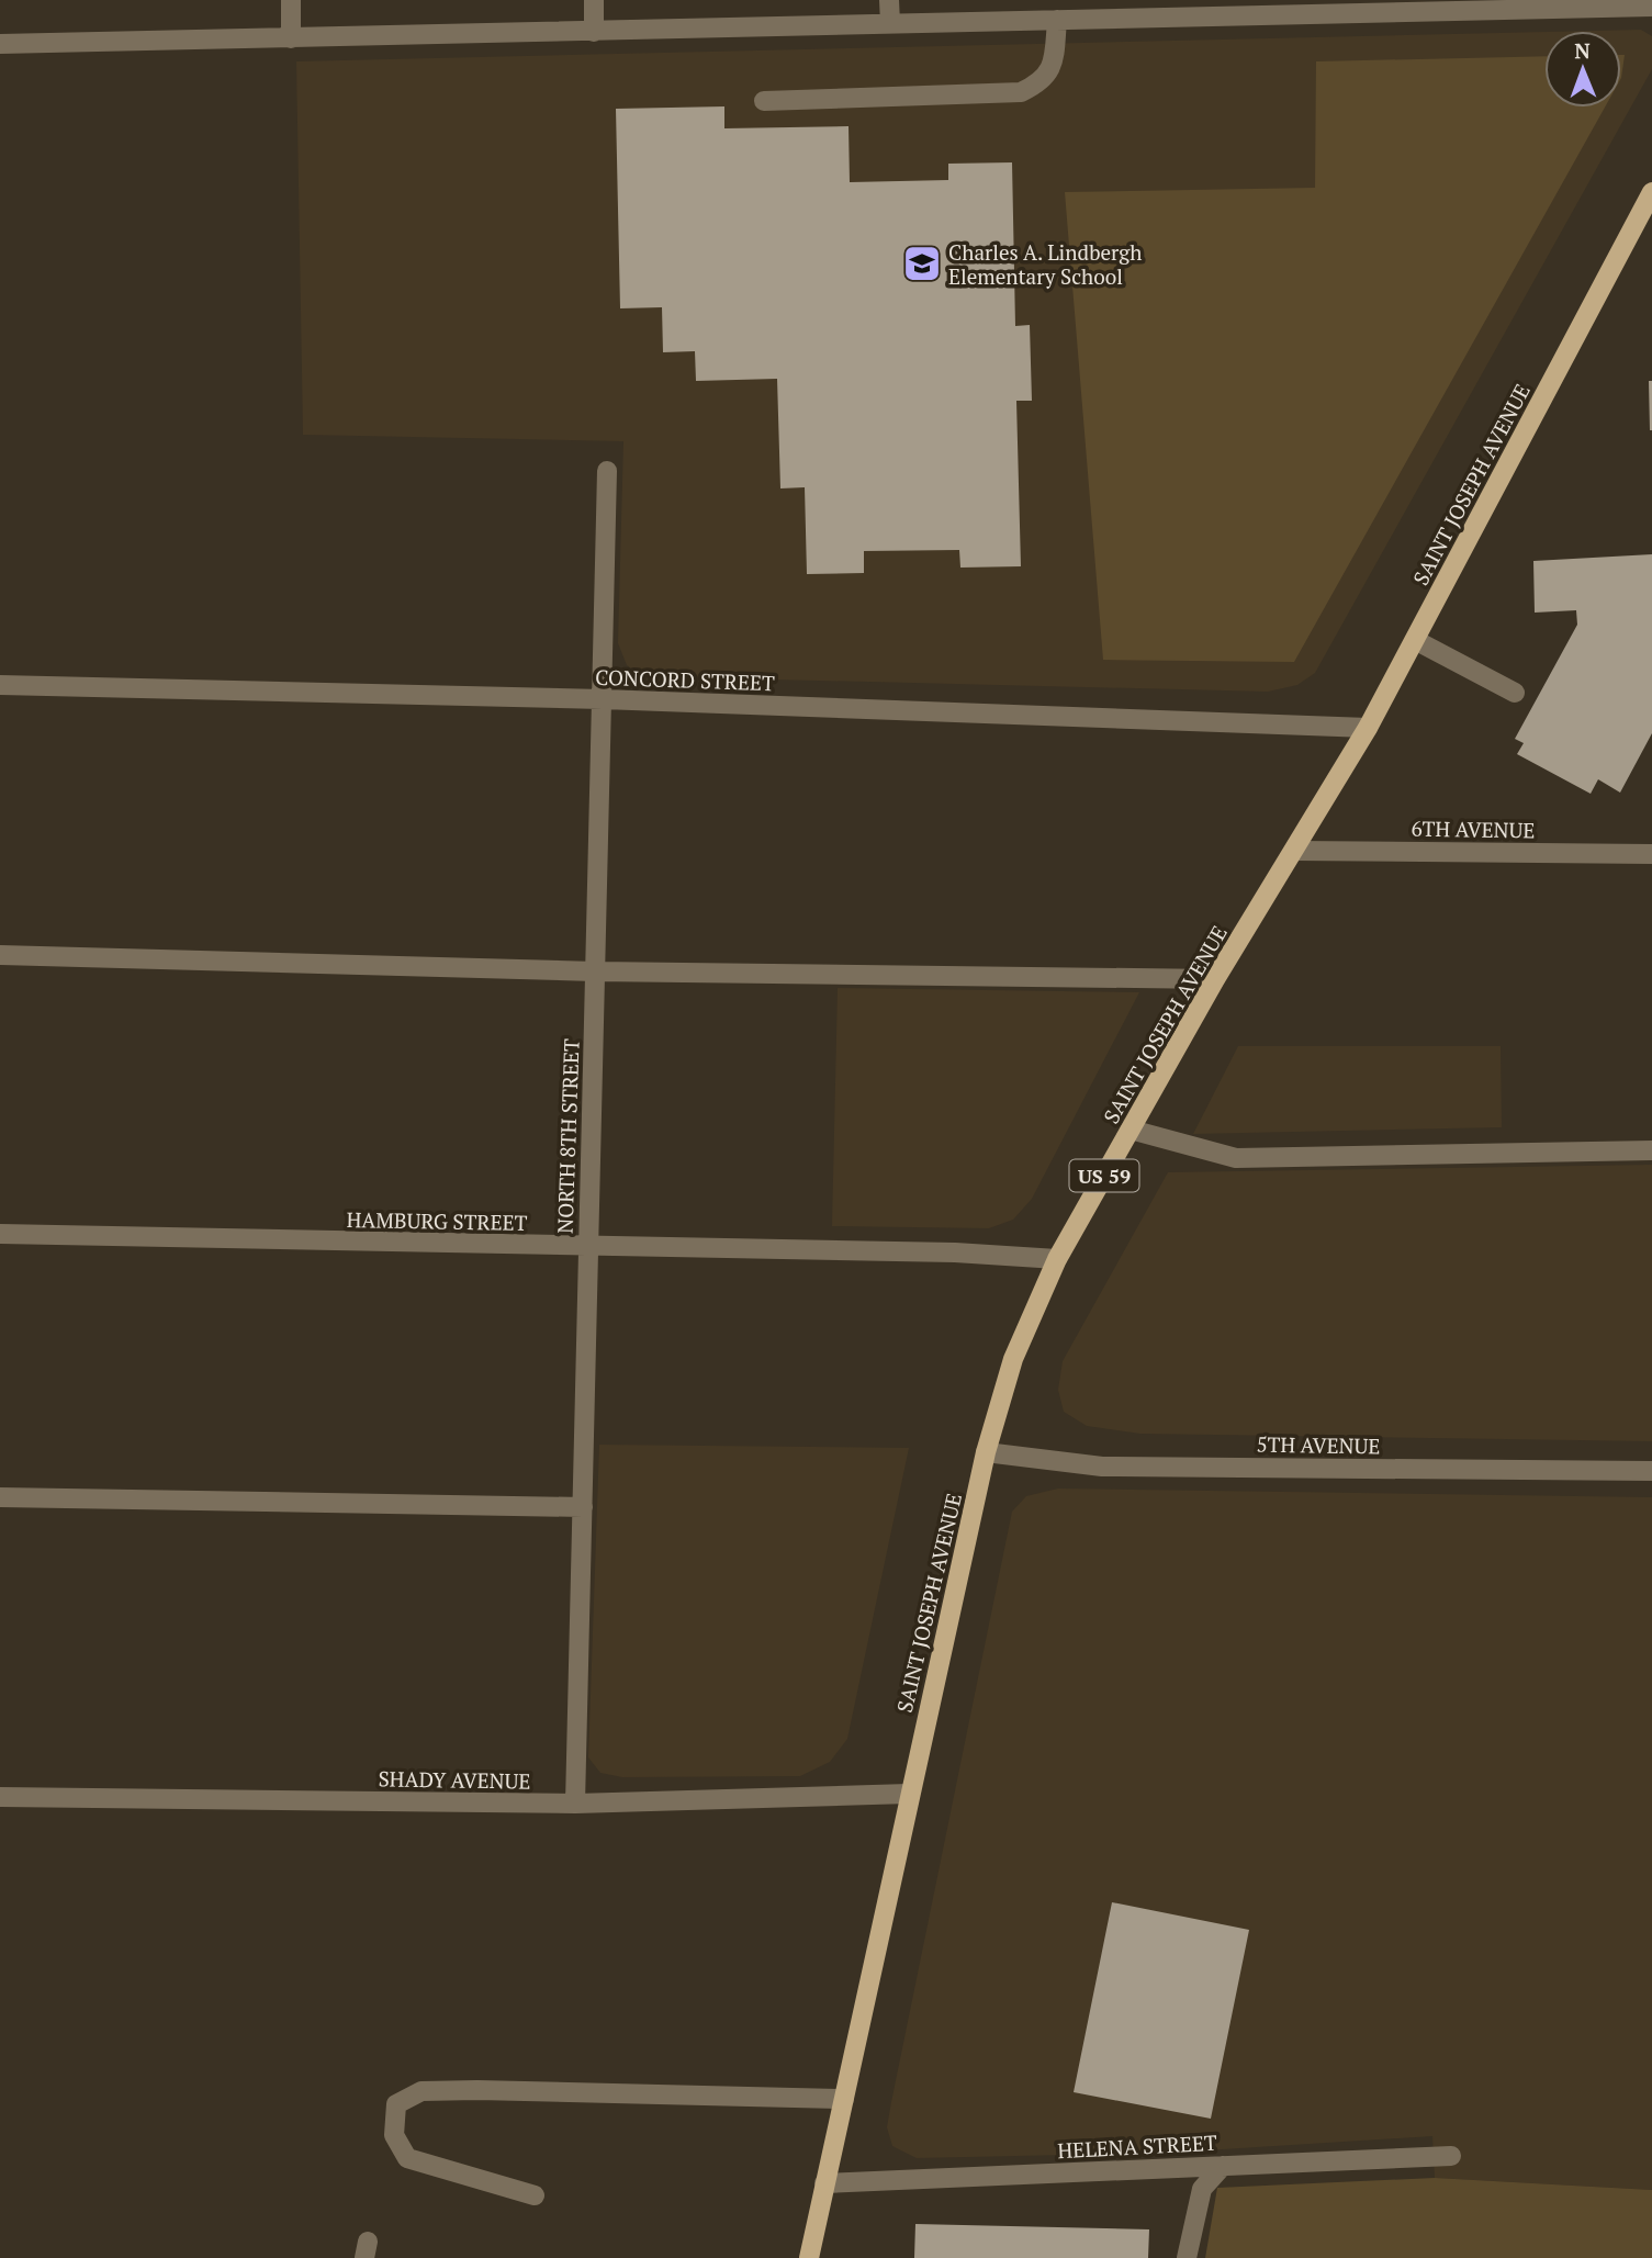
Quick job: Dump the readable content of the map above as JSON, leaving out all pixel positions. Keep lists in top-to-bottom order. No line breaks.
{"streets":{"main road":["SAINT JOSEPH AVENUE","US 59"],"street":["CONCORD STREET","6TH AVENUE","NORTH 8TH STREET","HAMBURG STREET","5TH AVENUE","SHADY AVENUE","HELENA STREET"]},"crossings":[["SAINT JOSEPH AVENUE","CONCORD STREET"],["SAINT JOSEPH AVENUE","6TH AVENUE"],["SAINT JOSEPH AVENUE","HAMBURG STREET"],["SAINT JOSEPH AVENUE","5TH AVENUE"],["SAINT JOSEPH AVENUE","SHADY AVENUE"],["SAINT JOSEPH AVENUE","HELENA STREET"],["CONCORD STREET","NORTH 8TH STREET"],["NORTH 8TH STREET","HAMBURG STREET"],["NORTH 8TH STREET","SHADY AVENUE"]],"places":{"school or university":["Charles A. Lindbergh Elementary School"]},"north":"top"}
